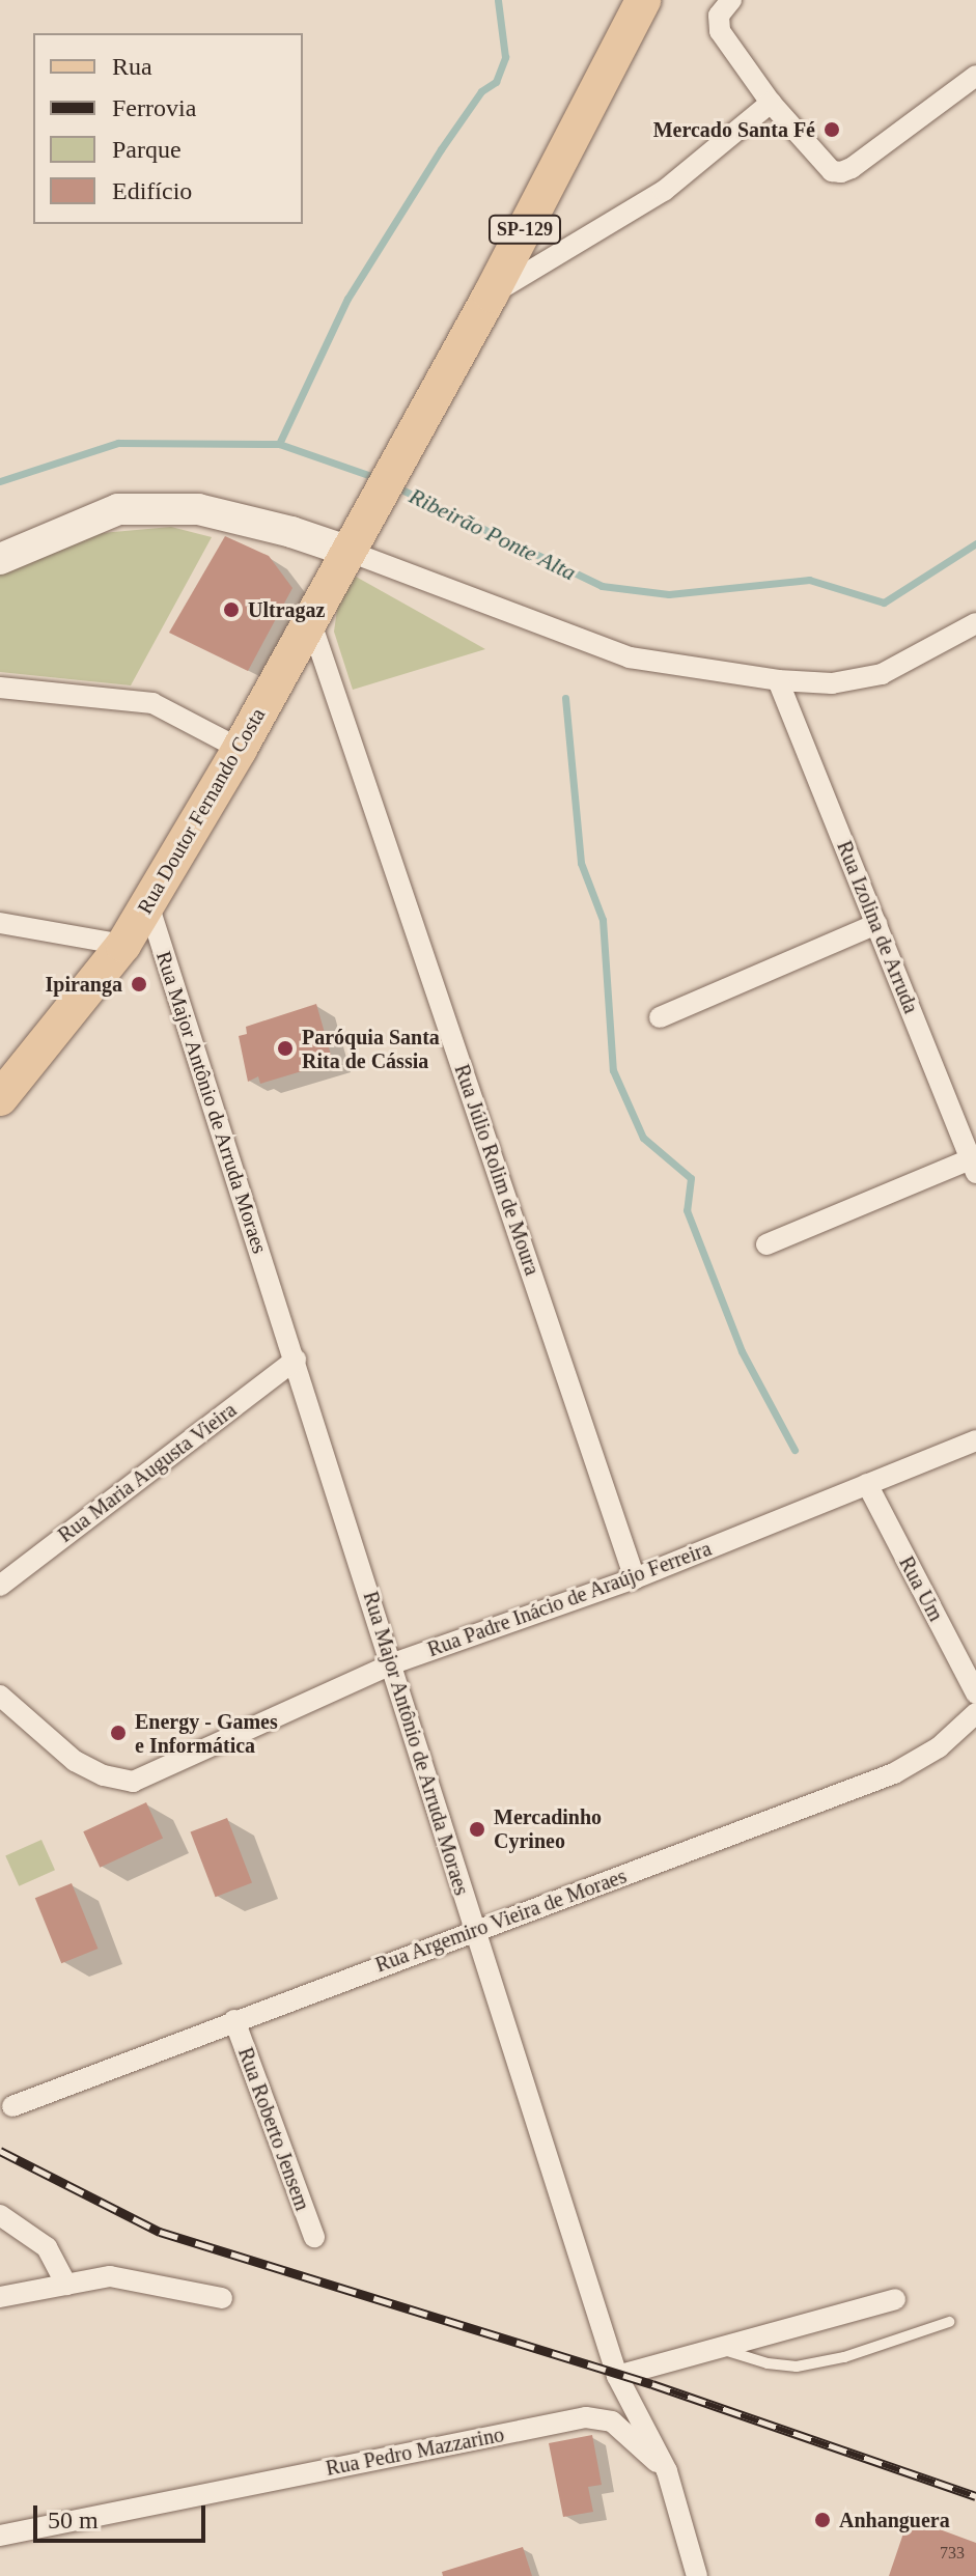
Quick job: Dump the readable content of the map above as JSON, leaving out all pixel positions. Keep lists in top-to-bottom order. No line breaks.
{"streets":{"main road":["SP-129","Rua Doutor Fernando Costa"],"street":["Rua Izolina de Arruda","Rua Major Antônio de Arruda Moraes","Rua Júlio Rolim de Moura","Rua Maria Augusta Vieira","Rua Um","Rua Padre Inácio de Araújo Ferreira","Rua Argemiro Vieira de Moraes","Rua Roberto Jensem","Rua Pedro Mazzarino"]},"crossings":[["SP-129","Rua Doutor Fernando Costa"],["Rua Doutor Fernando Costa","Rua Major Antônio de Arruda Moraes"],["Rua Doutor Fernando Costa","Rua Júlio Rolim de Moura"],["Rua Major Antônio de Arruda Moraes","Rua Maria Augusta Vieira"],["Rua Major Antônio de Arruda Moraes","Rua Padre Inácio de Araújo Ferreira"],["Rua Major Antônio de Arruda Moraes","Rua Argemiro Vieira de Moraes"],["Rua Major Antônio de Arruda Moraes","Rua Pedro Mazzarino"],["Rua Júlio Rolim de Moura","Rua Padre Inácio de Araújo Ferreira"],["Rua Um","Rua Padre Inácio de Araújo Ferreira"],["Rua Argemiro Vieira de Moraes","Rua Roberto Jensem"]],"water":["Ribeirão Ponte Alta"],"places":["Mercado Santa Fé","Ultragaz","Ipiranga","Paróquia Santa Rita de Cássia","Energy - Games e Informática","Mercadinho Cyrineo","Anhanguera"],"house_numbers":["733"],"legend":["Rua","Ferrovia","Parque","Edifício"],"scale_bar":"50 m"}
